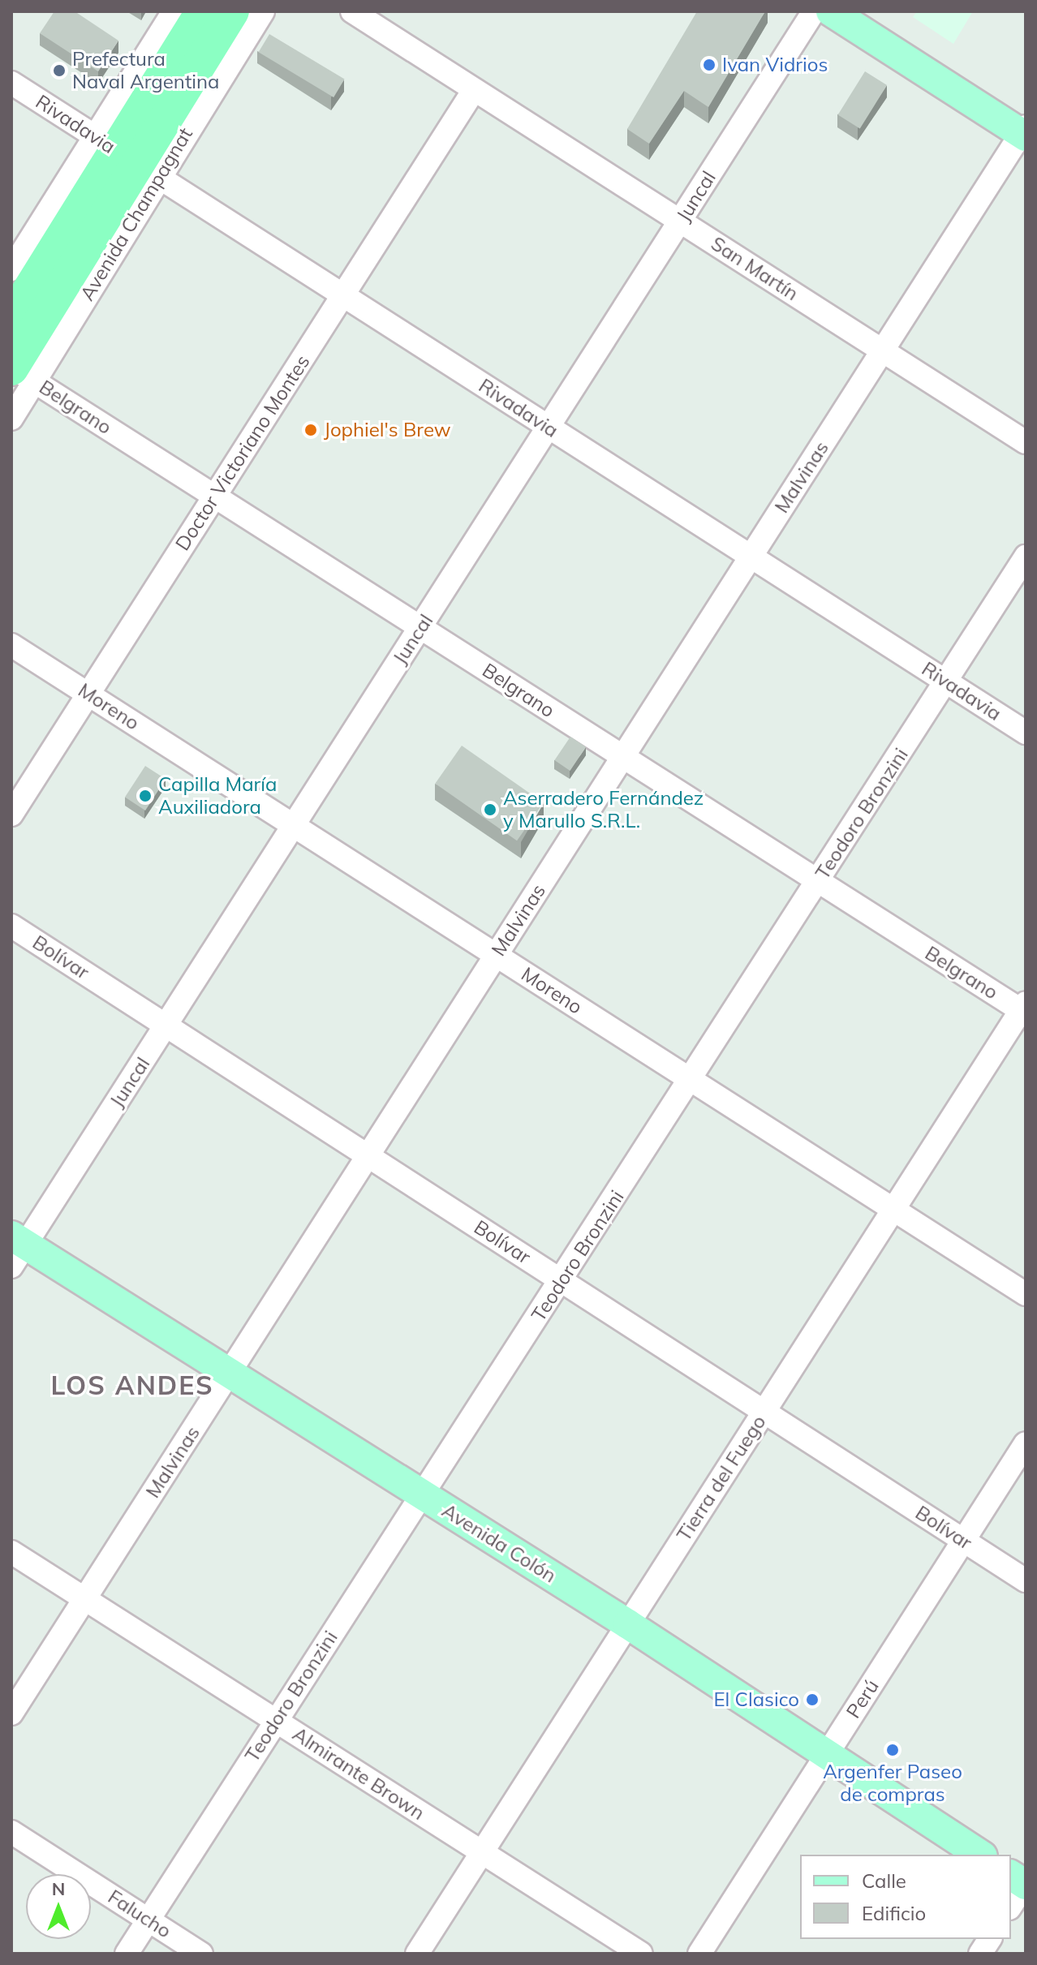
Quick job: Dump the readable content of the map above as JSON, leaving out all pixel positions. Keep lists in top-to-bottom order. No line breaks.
{"streets":{"highway":["Avenida Champagnat"],"main road":["Avenida Colón"],"street":["Rivadavia","Juncal","San Martín","Belgrano","Doctor Victoriano Montes","Malvinas","Moreno","Teodoro Bronzini","Bolívar","Tierra del Fuego","Perú","Almirante Brown","Falucho"]},"crossings":[["Rivadavia","Juncal"],["Rivadavia","Avenida Champagnat"],["Rivadavia","Doctor Victoriano Montes"],["Rivadavia","Malvinas"],["Rivadavia","Teodoro Bronzini"],["Juncal","San Martín"],["Juncal","Belgrano"],["Juncal","Moreno"],["Juncal","Bolívar"],["Juncal","Avenida Colón"],["Avenida Champagnat","Belgrano"],["San Martín","Doctor Victoriano Montes"],["San Martín","Malvinas"],["Belgrano","Doctor Victoriano Montes"],["Belgrano","Malvinas"],["Belgrano","Teodoro Bronzini"],["Belgrano","Tierra del Fuego"],["Doctor Victoriano Montes","Moreno"],["Malvinas","Moreno"],["Malvinas","Bolívar"],["Malvinas","Avenida Colón"],["Malvinas","Almirante Brown"],["Moreno","Teodoro Bronzini"],["Moreno","Tierra del Fuego"],["Teodoro Bronzini","Bolívar"],["Teodoro Bronzini","Avenida Colón"],["Teodoro Bronzini","Almirante Brown"],["Teodoro Bronzini","Falucho"],["Bolívar","Tierra del Fuego"],["Bolívar","Perú"],["Tierra del Fuego","Avenida Colón"],["Tierra del Fuego","Almirante Brown"],["Avenida Colón","Perú"]],"districts":["LOS ANDES"],"places":["Ivan Vidrios","Prefectura Naval Argentina","Jophiel's Brew","Capilla María Auxiliadora","Aserradero Fernández y Marullo S.R.L.","El Clasico","Argenfer Paseo de compras"],"legend":["Calle","Edificio"],"north":"top"}
